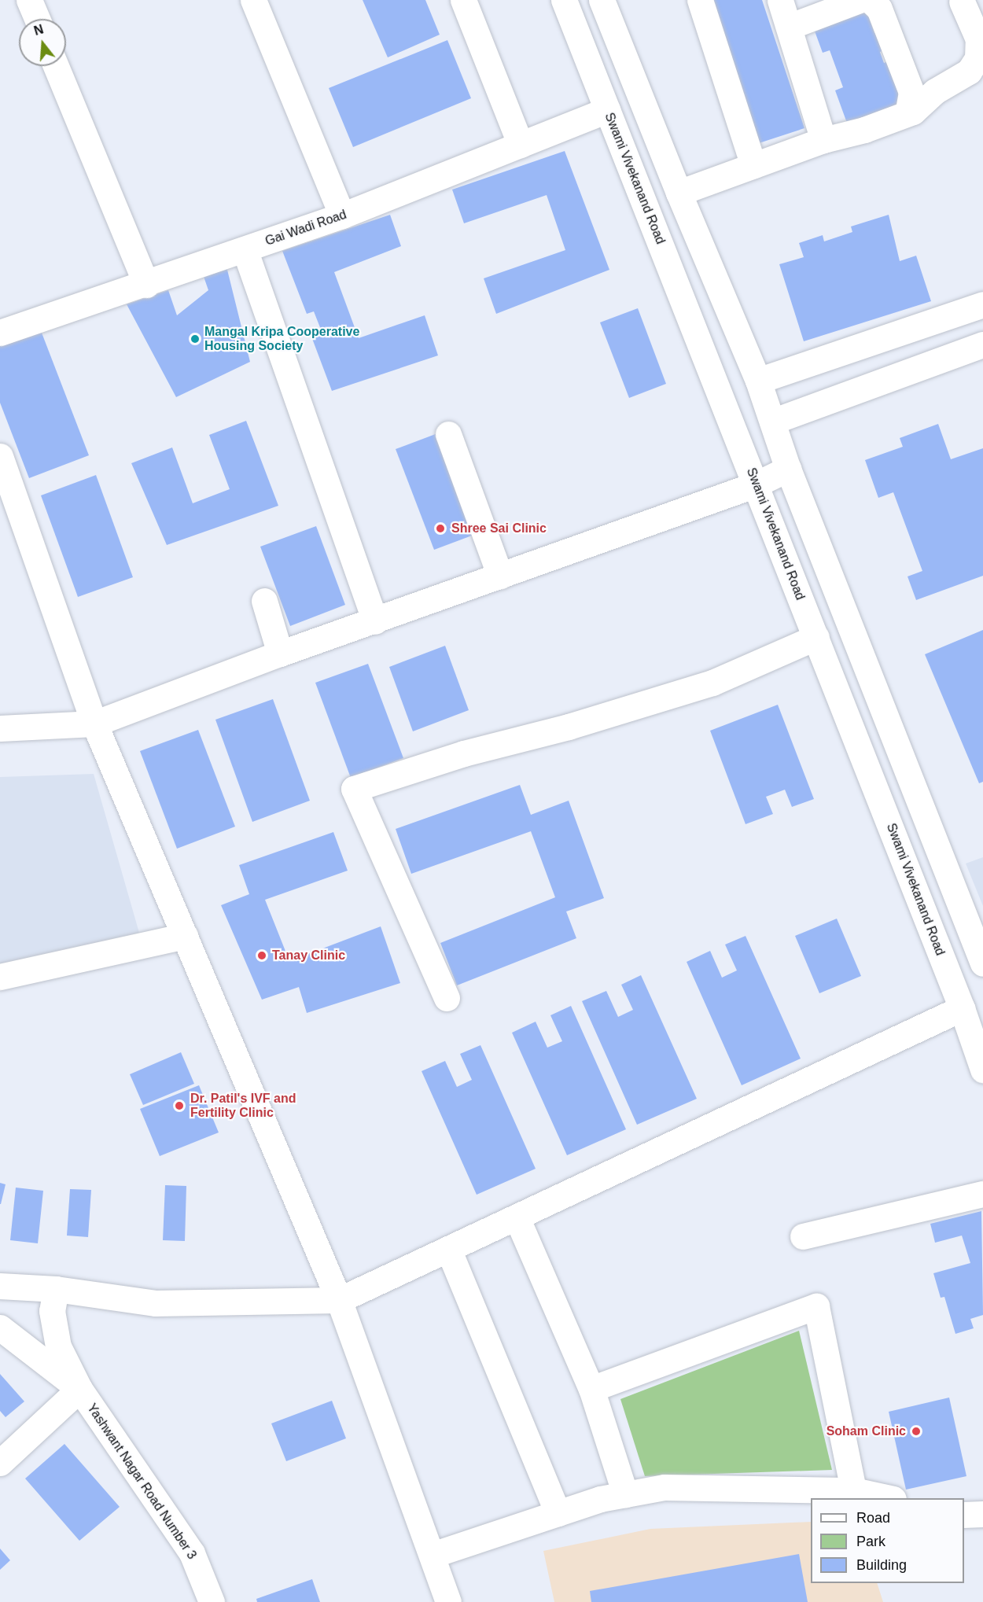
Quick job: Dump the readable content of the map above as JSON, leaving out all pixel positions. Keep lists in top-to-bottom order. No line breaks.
{"streets":{"street":["Swami Vivekanand Road","Gai Wadi Road","Yashwant Nagar Road Number 3"]},"crossings":[["Swami Vivekanand Road","Gai Wadi Road"]],"places":["Mangal Kripa Cooperative Housing Society","Shree Sai Clinic","Tanay Clinic","Dr. Patil's IVF and Fertility Clinic","Soham Clinic"],"legend":["Road","Park","Building"],"north":"top"}
